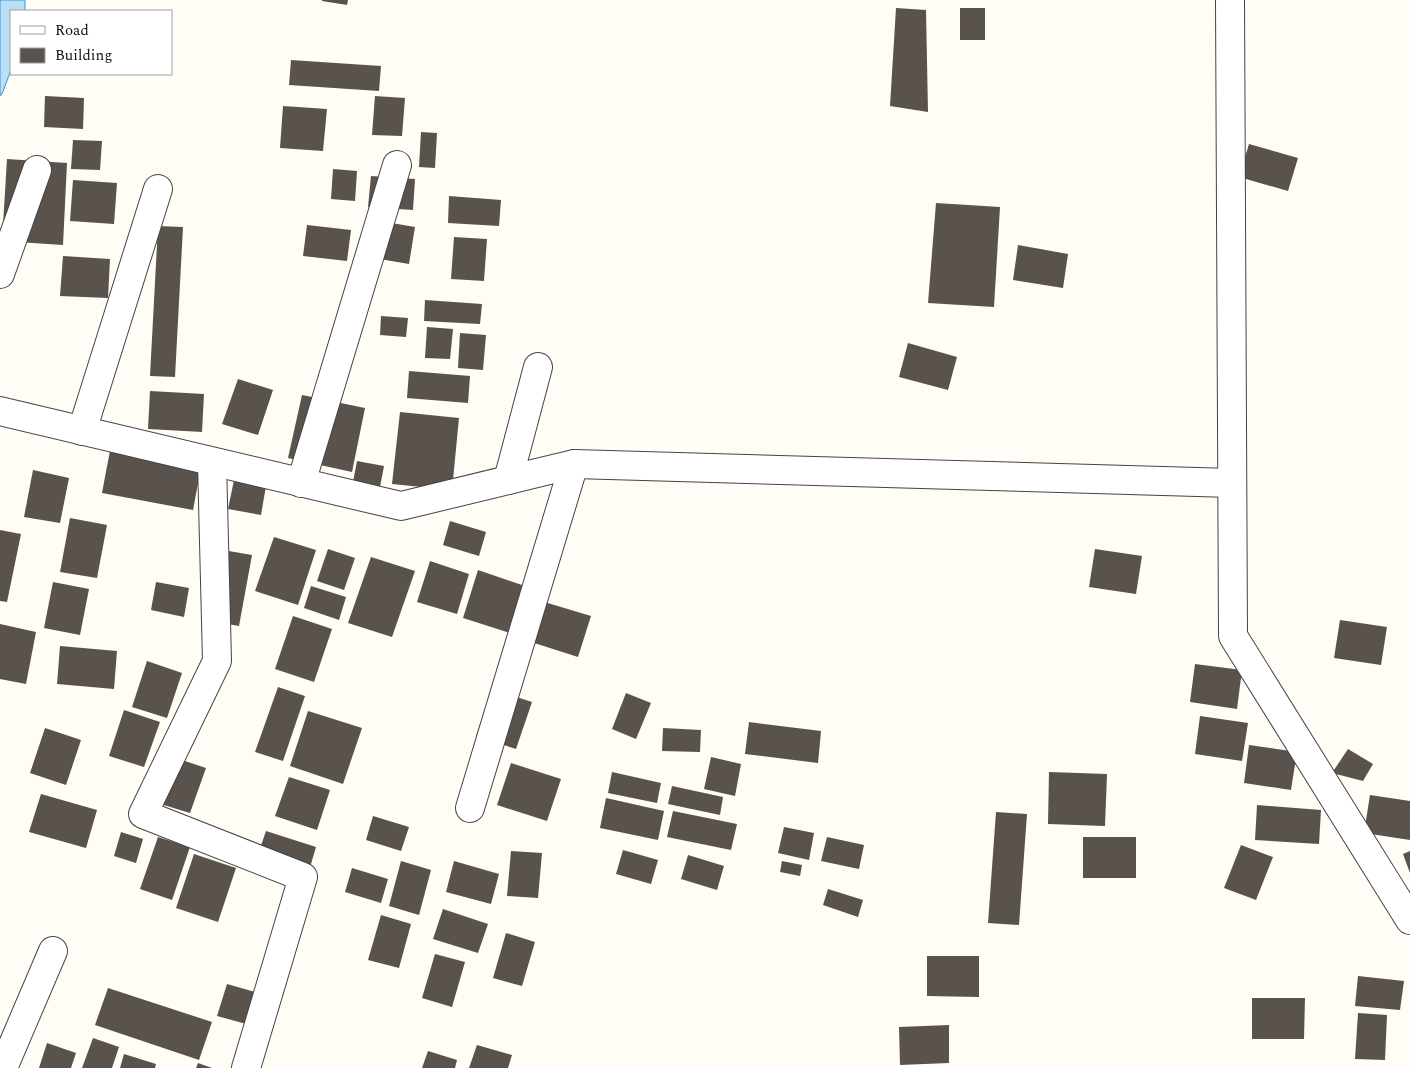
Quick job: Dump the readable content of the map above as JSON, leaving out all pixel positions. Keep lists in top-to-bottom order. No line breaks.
{"legend":["Road","Building"]}
